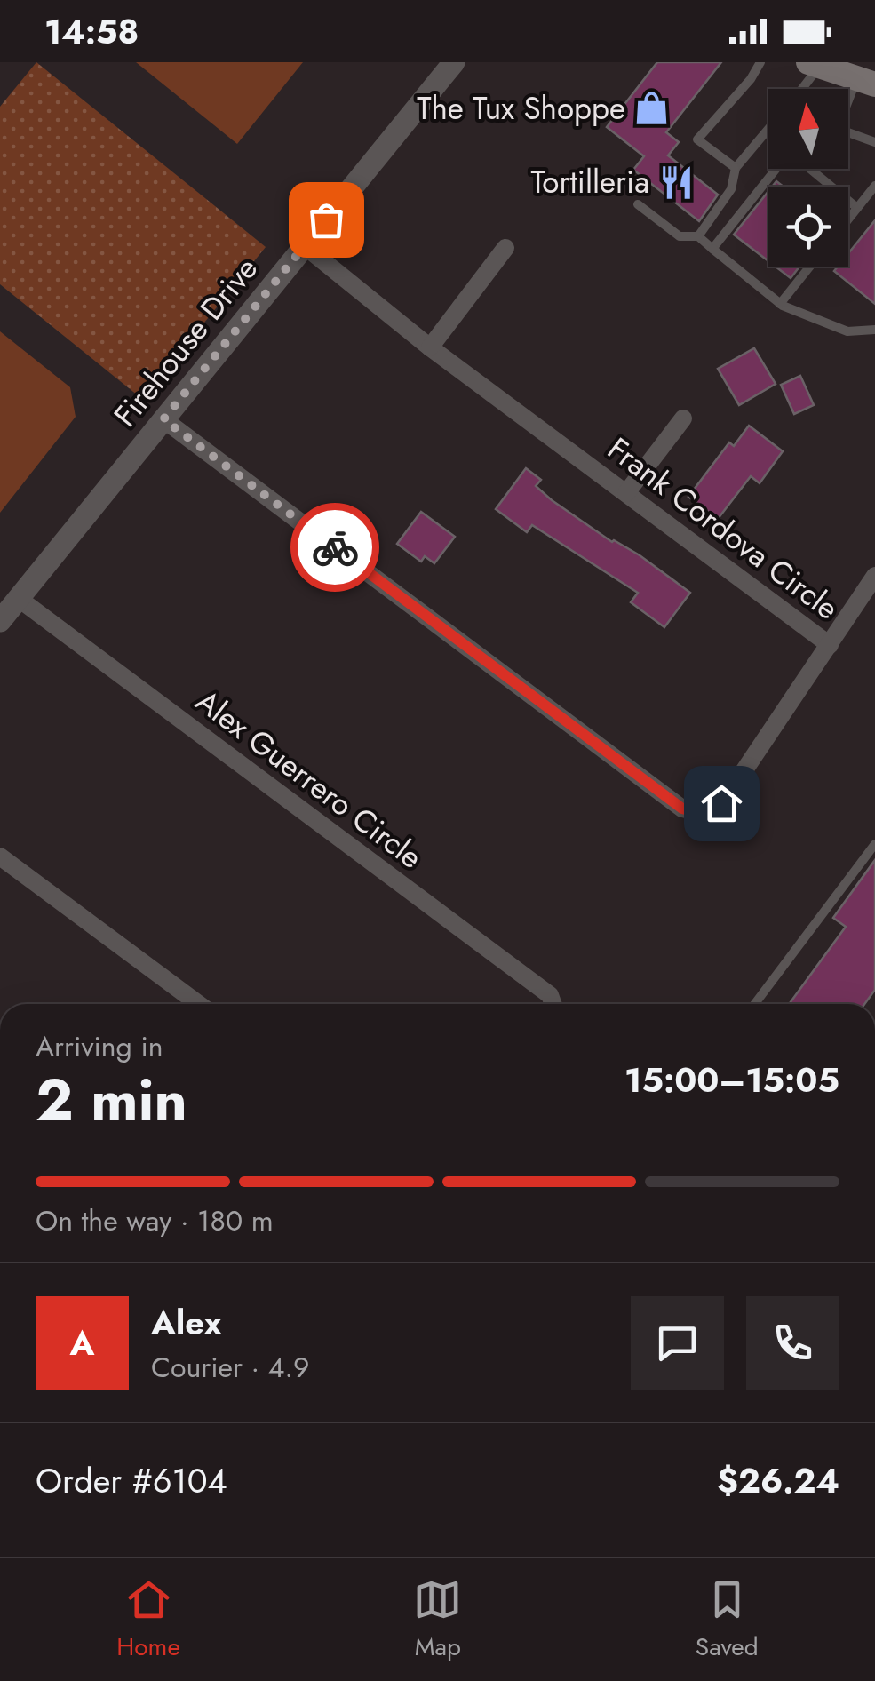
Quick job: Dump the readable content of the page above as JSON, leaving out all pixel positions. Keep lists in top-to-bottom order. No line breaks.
{"streets":{"street":["Firehouse Drive","Frank Cordova Circle","Alex Guerrero Circle"]},"crossings":[["Firehouse Drive","Frank Cordova Circle"],["Firehouse Drive","Alex Guerrero Circle"]],"places":{"shop":["The Tux Shoppe"],"restaurant":["Tortilleria"]},"north":"top","page":{"status":"14:58","heading":["2 min","Arriving in","15:00–15:05"],"panel":["Alex","Courier · 4.9","Order #6104","$26.24"],"bar":"On the way · 180 m","round":"A","tabs":["Home","Map","Saved"]}}
